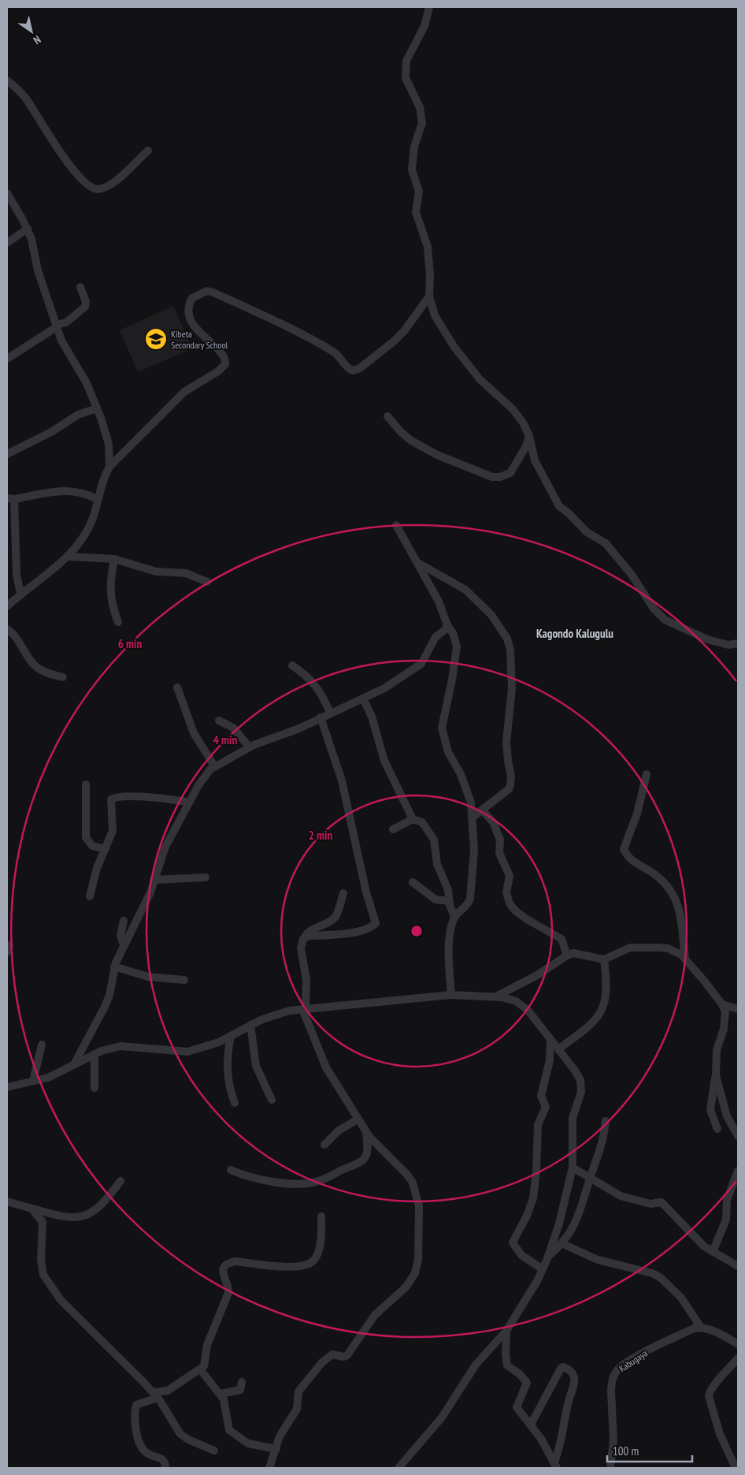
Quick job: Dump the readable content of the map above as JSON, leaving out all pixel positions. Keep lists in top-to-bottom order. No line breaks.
{"streets":{"street":["Kabugaya"]},"districts":["Kagondo Kalugulu"],"places":{"school or university":["Kibeta Secondary School"]},"scale_bar":"100 m","north":"bottom right","rings":["6 min","4 min","2 min"]}
